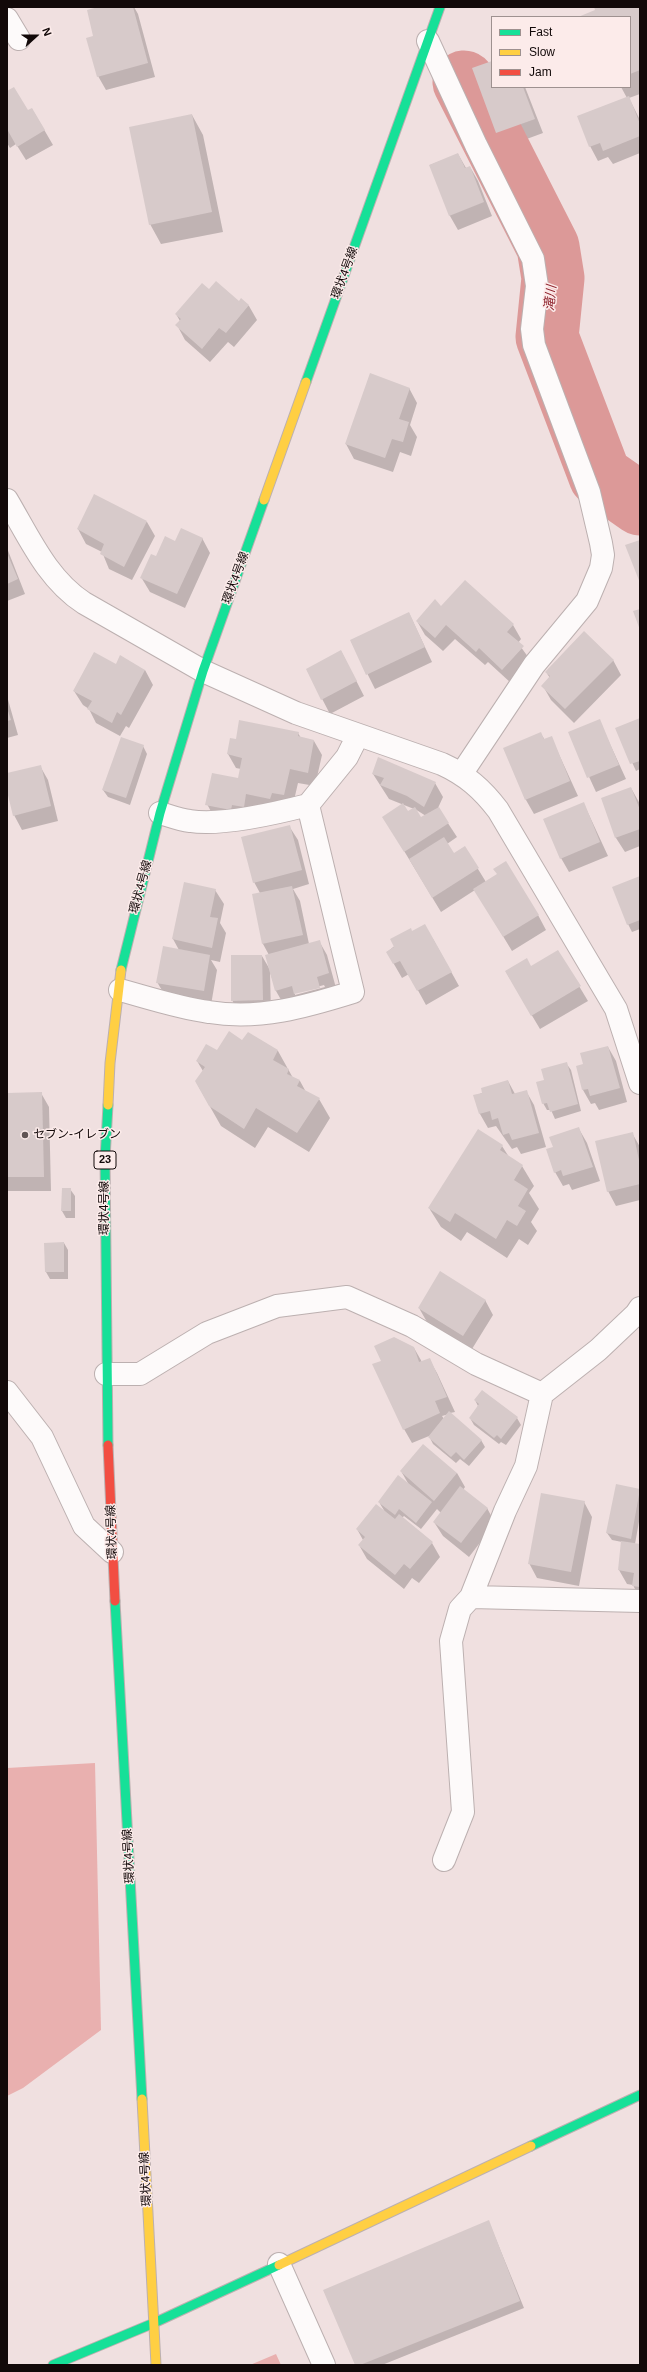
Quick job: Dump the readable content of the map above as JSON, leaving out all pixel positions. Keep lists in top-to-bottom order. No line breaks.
{"streets":{"main road":["環状4号線","23"]},"water":["滝川"],"places":["セブン-イレブン"],"legend":["Fast","Slow","Jam"],"north":"right"}
